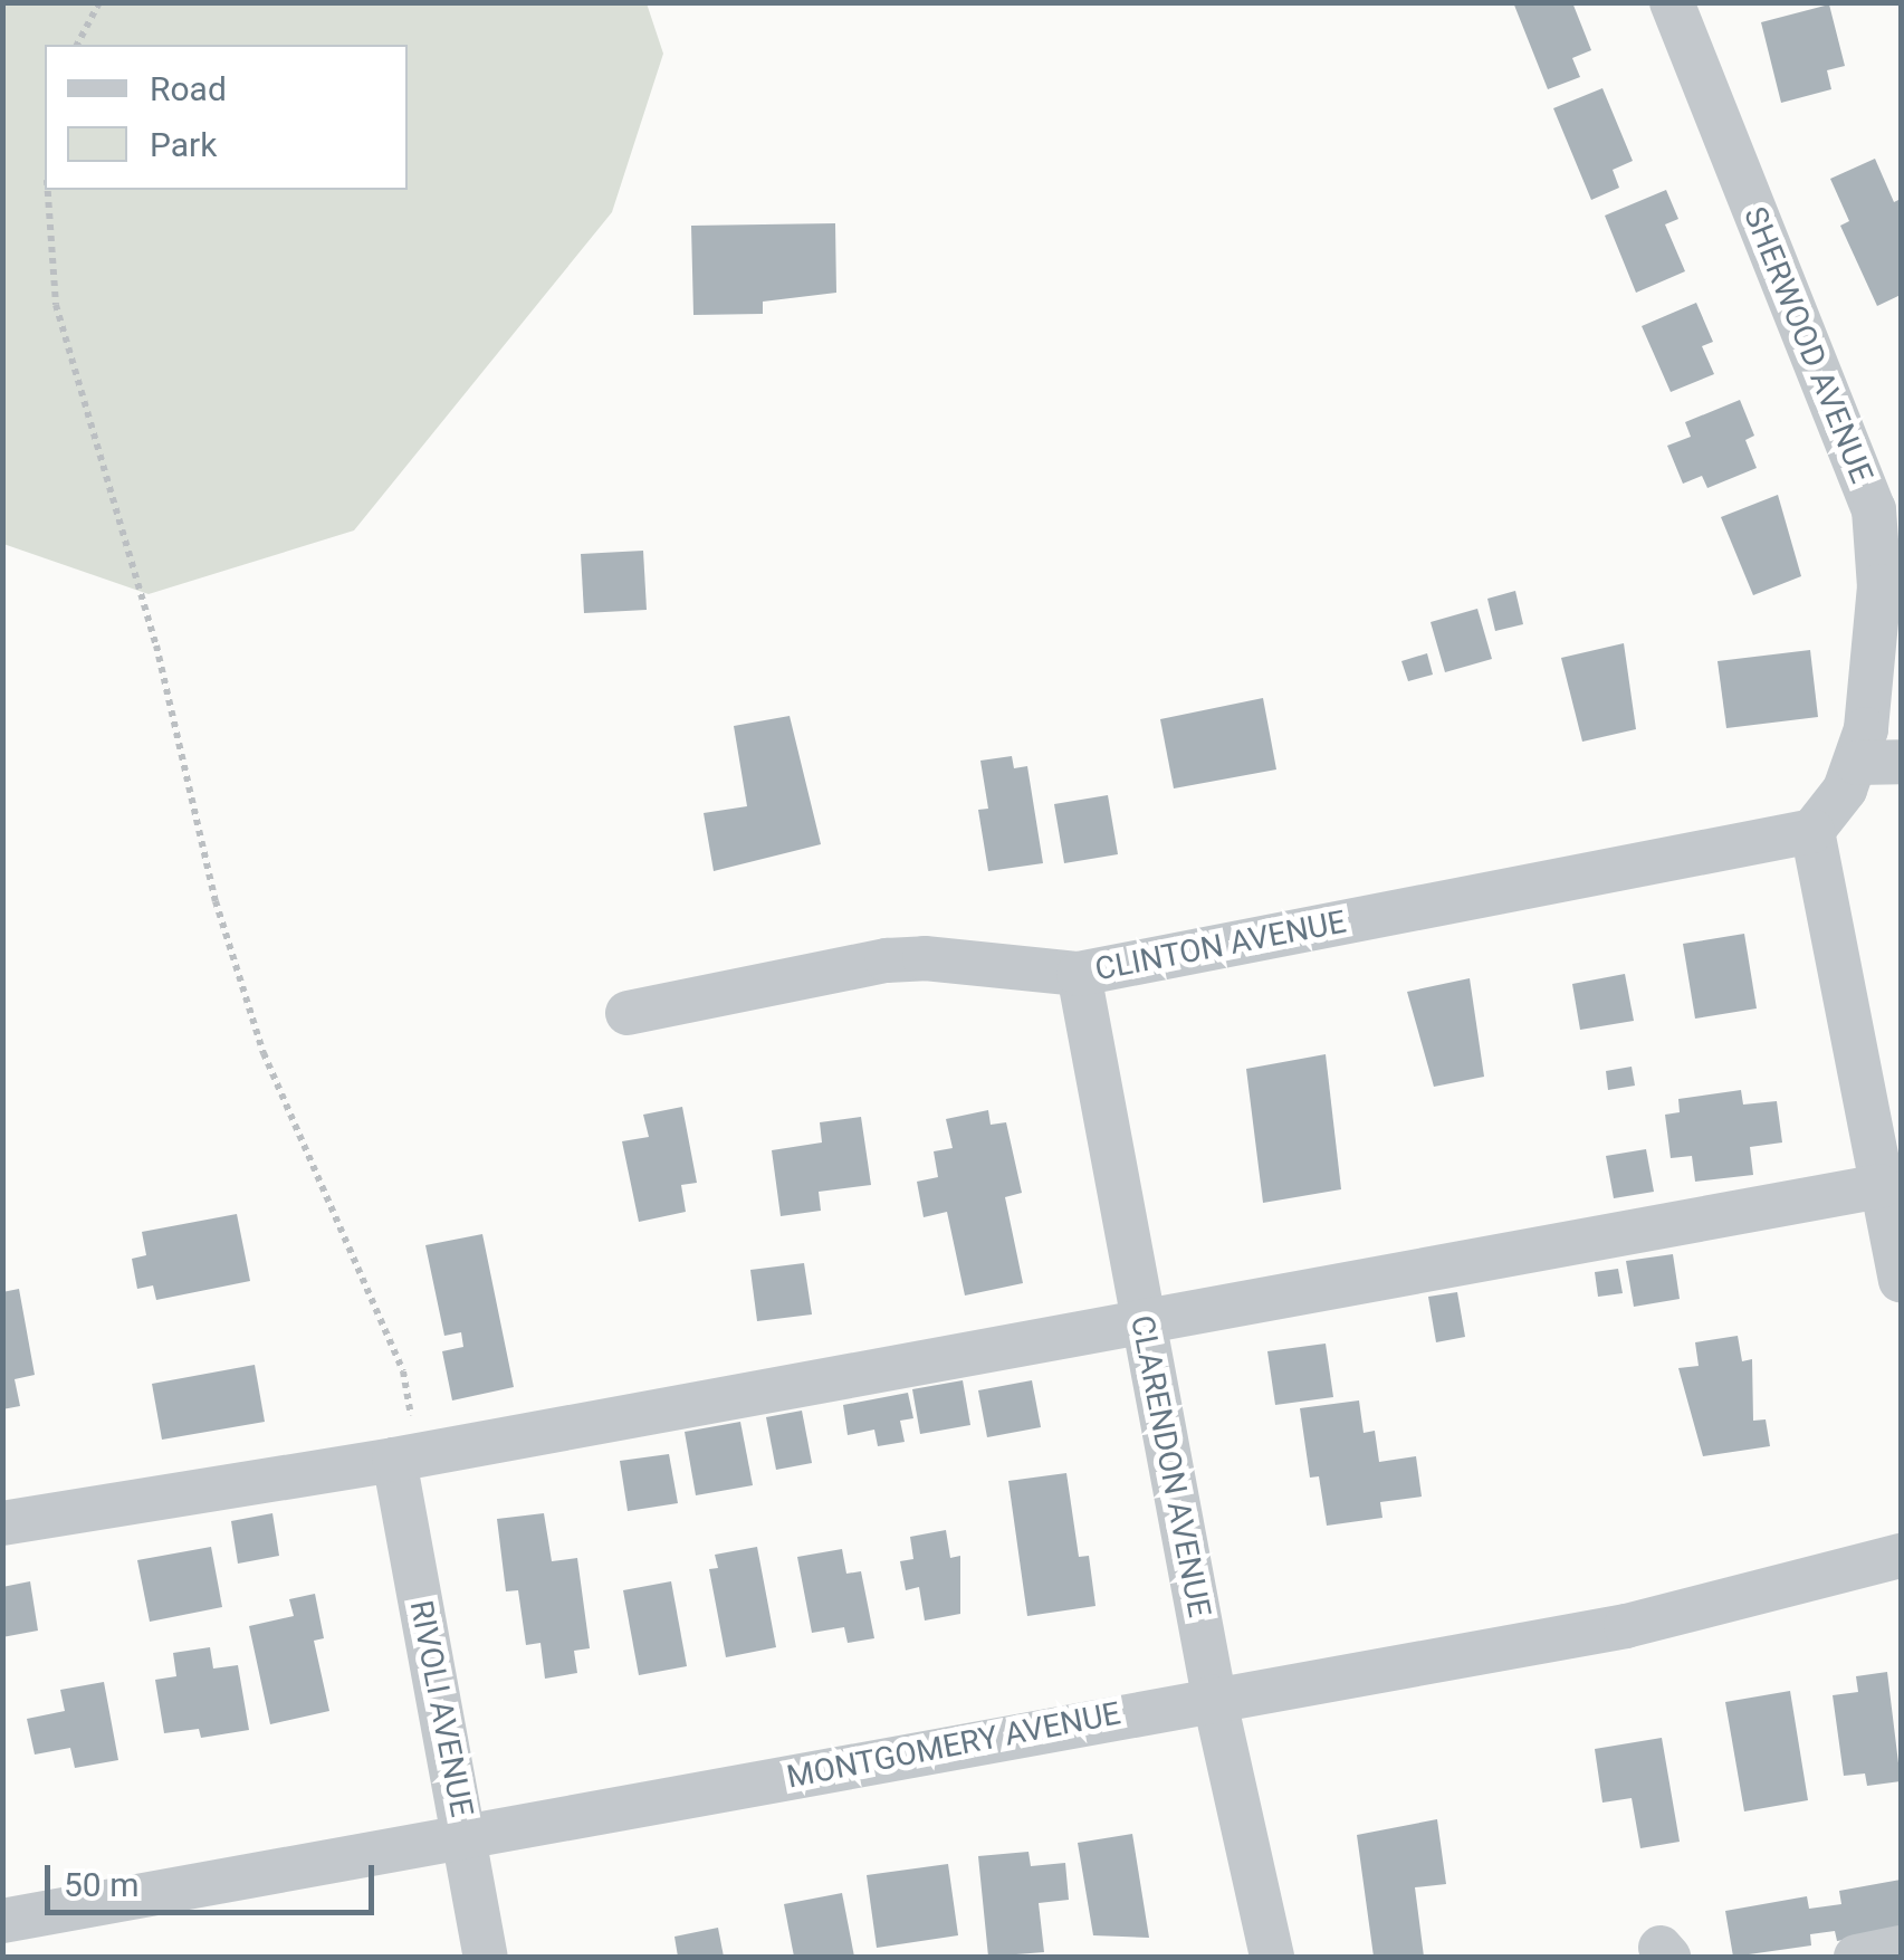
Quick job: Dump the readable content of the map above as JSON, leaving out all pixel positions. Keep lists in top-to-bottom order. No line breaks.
{"streets":{"street":["SHERWOOD AVENUE","CLINTON AVENUE","CLARENDON AVENUE","RIVOLI AVENUE","MONTGOMERY AVENUE"]},"crossings":[["SHERWOOD AVENUE","CLINTON AVENUE"],["CLINTON AVENUE","CLARENDON AVENUE"],["CLARENDON AVENUE","MONTGOMERY AVENUE"],["RIVOLI AVENUE","MONTGOMERY AVENUE"]],"legend":["Road","Park"],"scale_bar":"50 m"}
